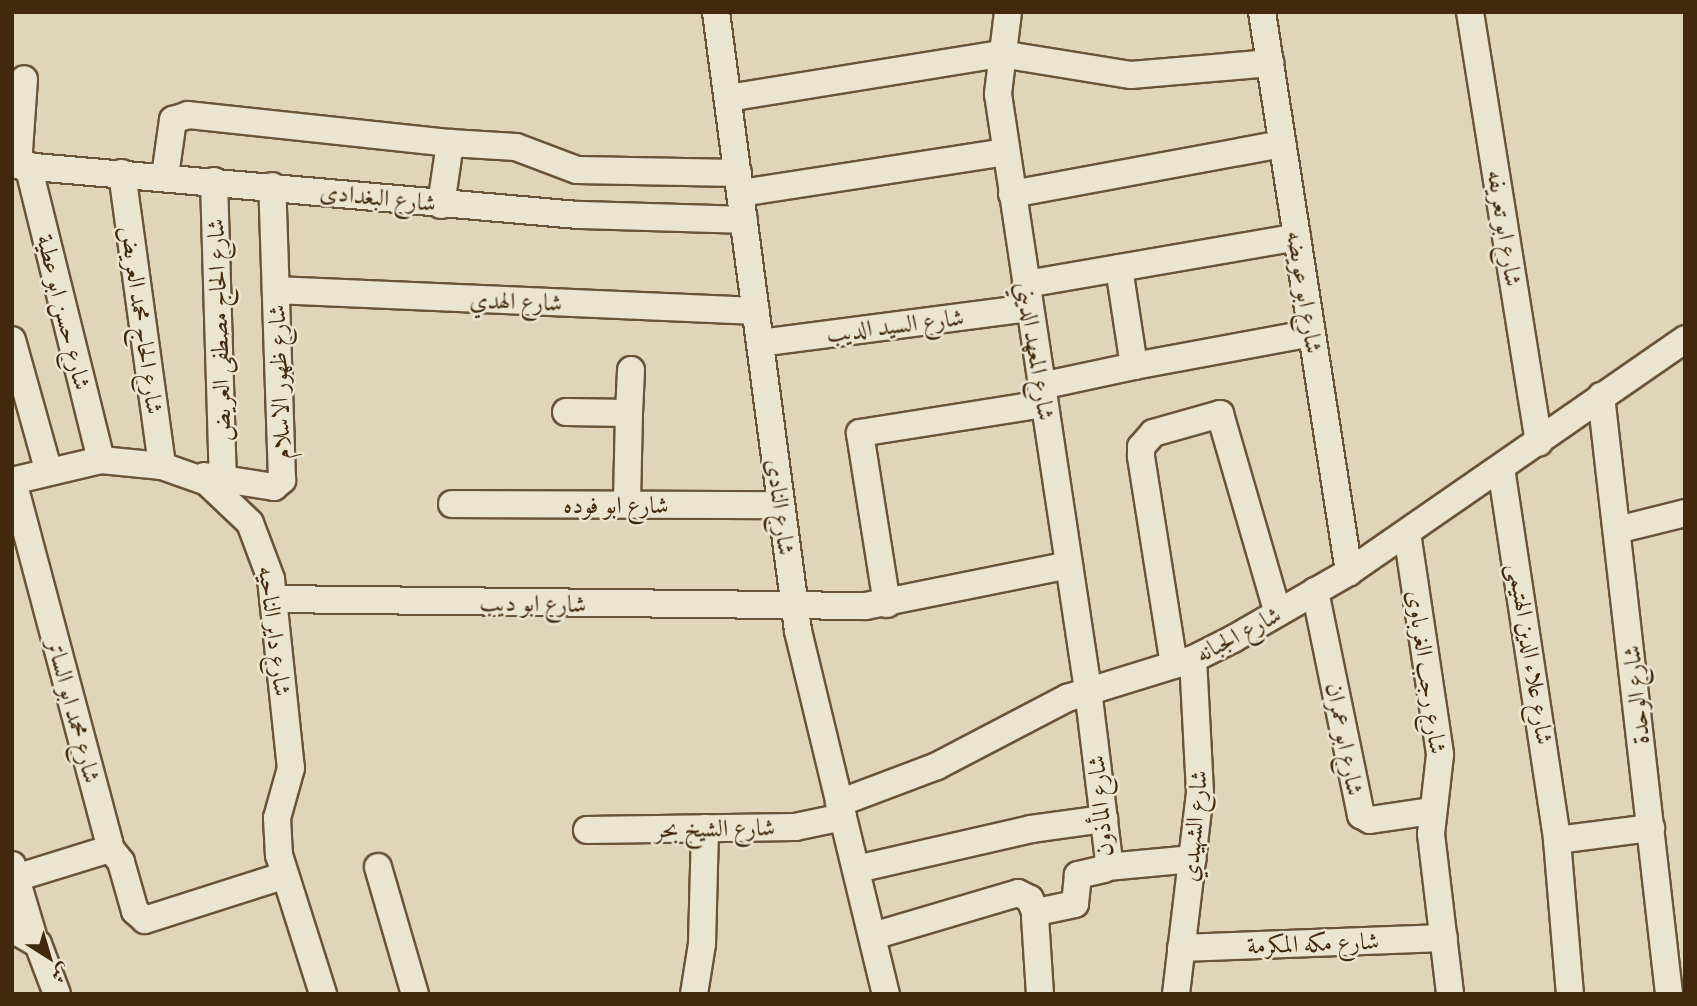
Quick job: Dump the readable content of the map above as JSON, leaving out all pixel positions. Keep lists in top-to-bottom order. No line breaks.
{"streets":{"street":["شارع البغدادى","شارع ابو تعريفه","شارع ابو عويضه","شارع الهدي","شارع حسن ابو عطية","شارع الحاج محمد العريض","شارع السيد الديب","شارع الحاج مصطفى العريض","شارع المعهد الديني","شارع ظهور الاسلام","شارع ابو فوده","شارع النادى","شارع ابو ديب","شارع داير الناحيه","شارع الجبانه","شارع علاء الدين الهتيمى","شارع رجب الغرباوى","شارع الوحدة","شارع محمد ابو الساتر","شارع ابو عمران","شارع المأذون","شارع الشهيدي","شارع الشيخ بحر","شارع مكه المكرمة"]},"crossings":[["شارع البغدادى","شارع حسن ابو عطية"],["شارع البغدادى","شارع الحاج محمد العريض"],["شارع البغدادى","شارع الحاج مصطفى العريض"],["شارع البغدادى","شارع ظهور الاسلام"],["شارع البغدادى","شارع النادى"],["شارع ابو تعريفه","شارع الجبانه"],["شارع ابو عويضه","شارع السيد الديب"],["شارع ابو عويضه","شارع الجبانه"],["شارع الهدي","شارع ظهور الاسلام"],["شارع الهدي","شارع النادى"],["شارع حسن ابو عطية","شارع داير الناحيه"],["شارع الحاج محمد العريض","شارع داير الناحيه"],["شارع السيد الديب","شارع المعهد الديني"],["شارع السيد الديب","شارع النادى"],["شارع الحاج مصطفى العريض","شارع ظهور الاسلام"],["شارع المعهد الديني","شارع ابو ديب"],["شارع المعهد الديني","شارع الجبانه"],["شارع المعهد الديني","شارع المأذون"],["شارع ظهور الاسلام","شارع داير الناحيه"],["شارع ابو فوده","شارع النادى"],["شارع النادى","شارع ابو ديب"],["شارع النادى","شارع الجبانه"],["شارع النادى","شارع الشيخ بحر"],["شارع ابو ديب","شارع داير الناحيه"],["شارع داير الناحيه","شارع محمد ابو الساتر"],["شارع الجبانه","شارع علاء الدين الهتيمى"],["شارع الجبانه","شارع رجب الغرباوى"],["شارع الجبانه","شارع الوحدة"],["شارع الجبانه","شارع ابو عمران"],["شارع الجبانه","شارع المأذون"],["شارع الجبانه","شارع الشهيدي"],["شارع الجبانه","شارع الشيخ بحر"],["شارع رجب الغرباوى","شارع ابو عمران"],["شارع رجب الغرباوى","شارع مكه المكرمة"],["شارع الشهيدي","شارع مكه المكرمة"]],"north":"bottom right"}
